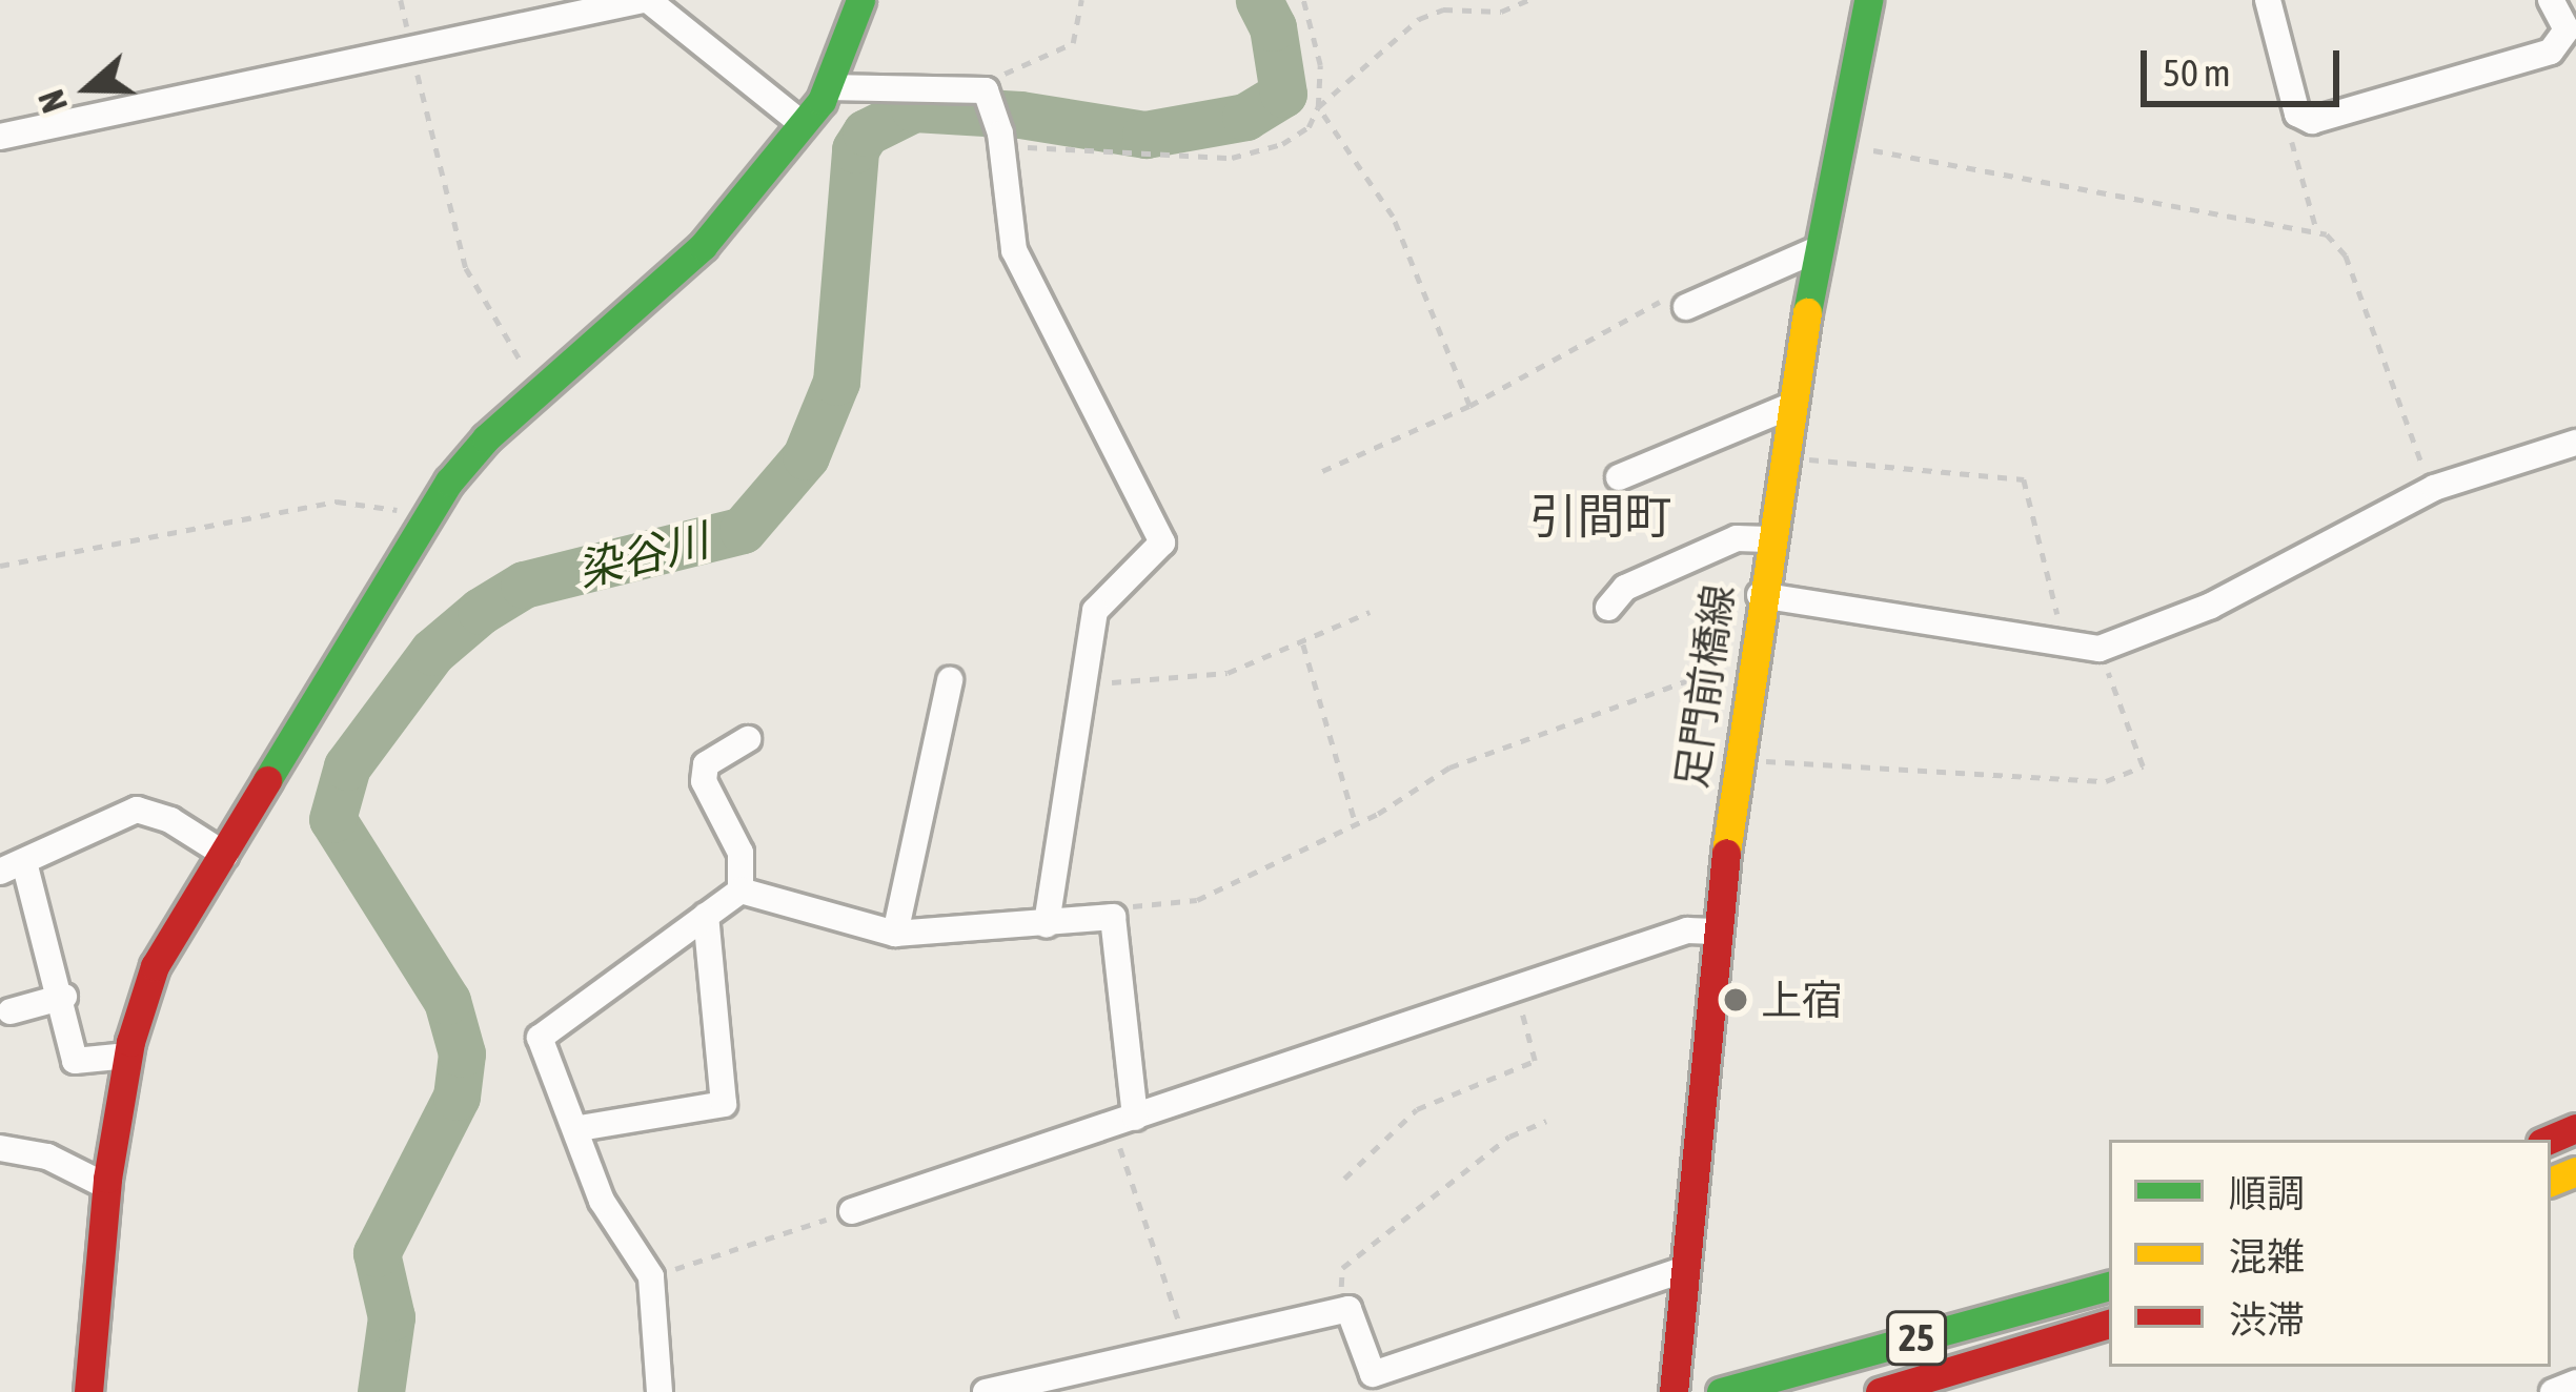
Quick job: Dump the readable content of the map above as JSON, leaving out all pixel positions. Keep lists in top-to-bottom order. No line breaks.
{"streets":{"main road":["足門前橋線","25"]},"districts":["引間町"],"water":["染谷川"],"places":["上宿"],"legend":["順調","混雑","渋滞"],"scale_bar":"50 m","north":"left"}
